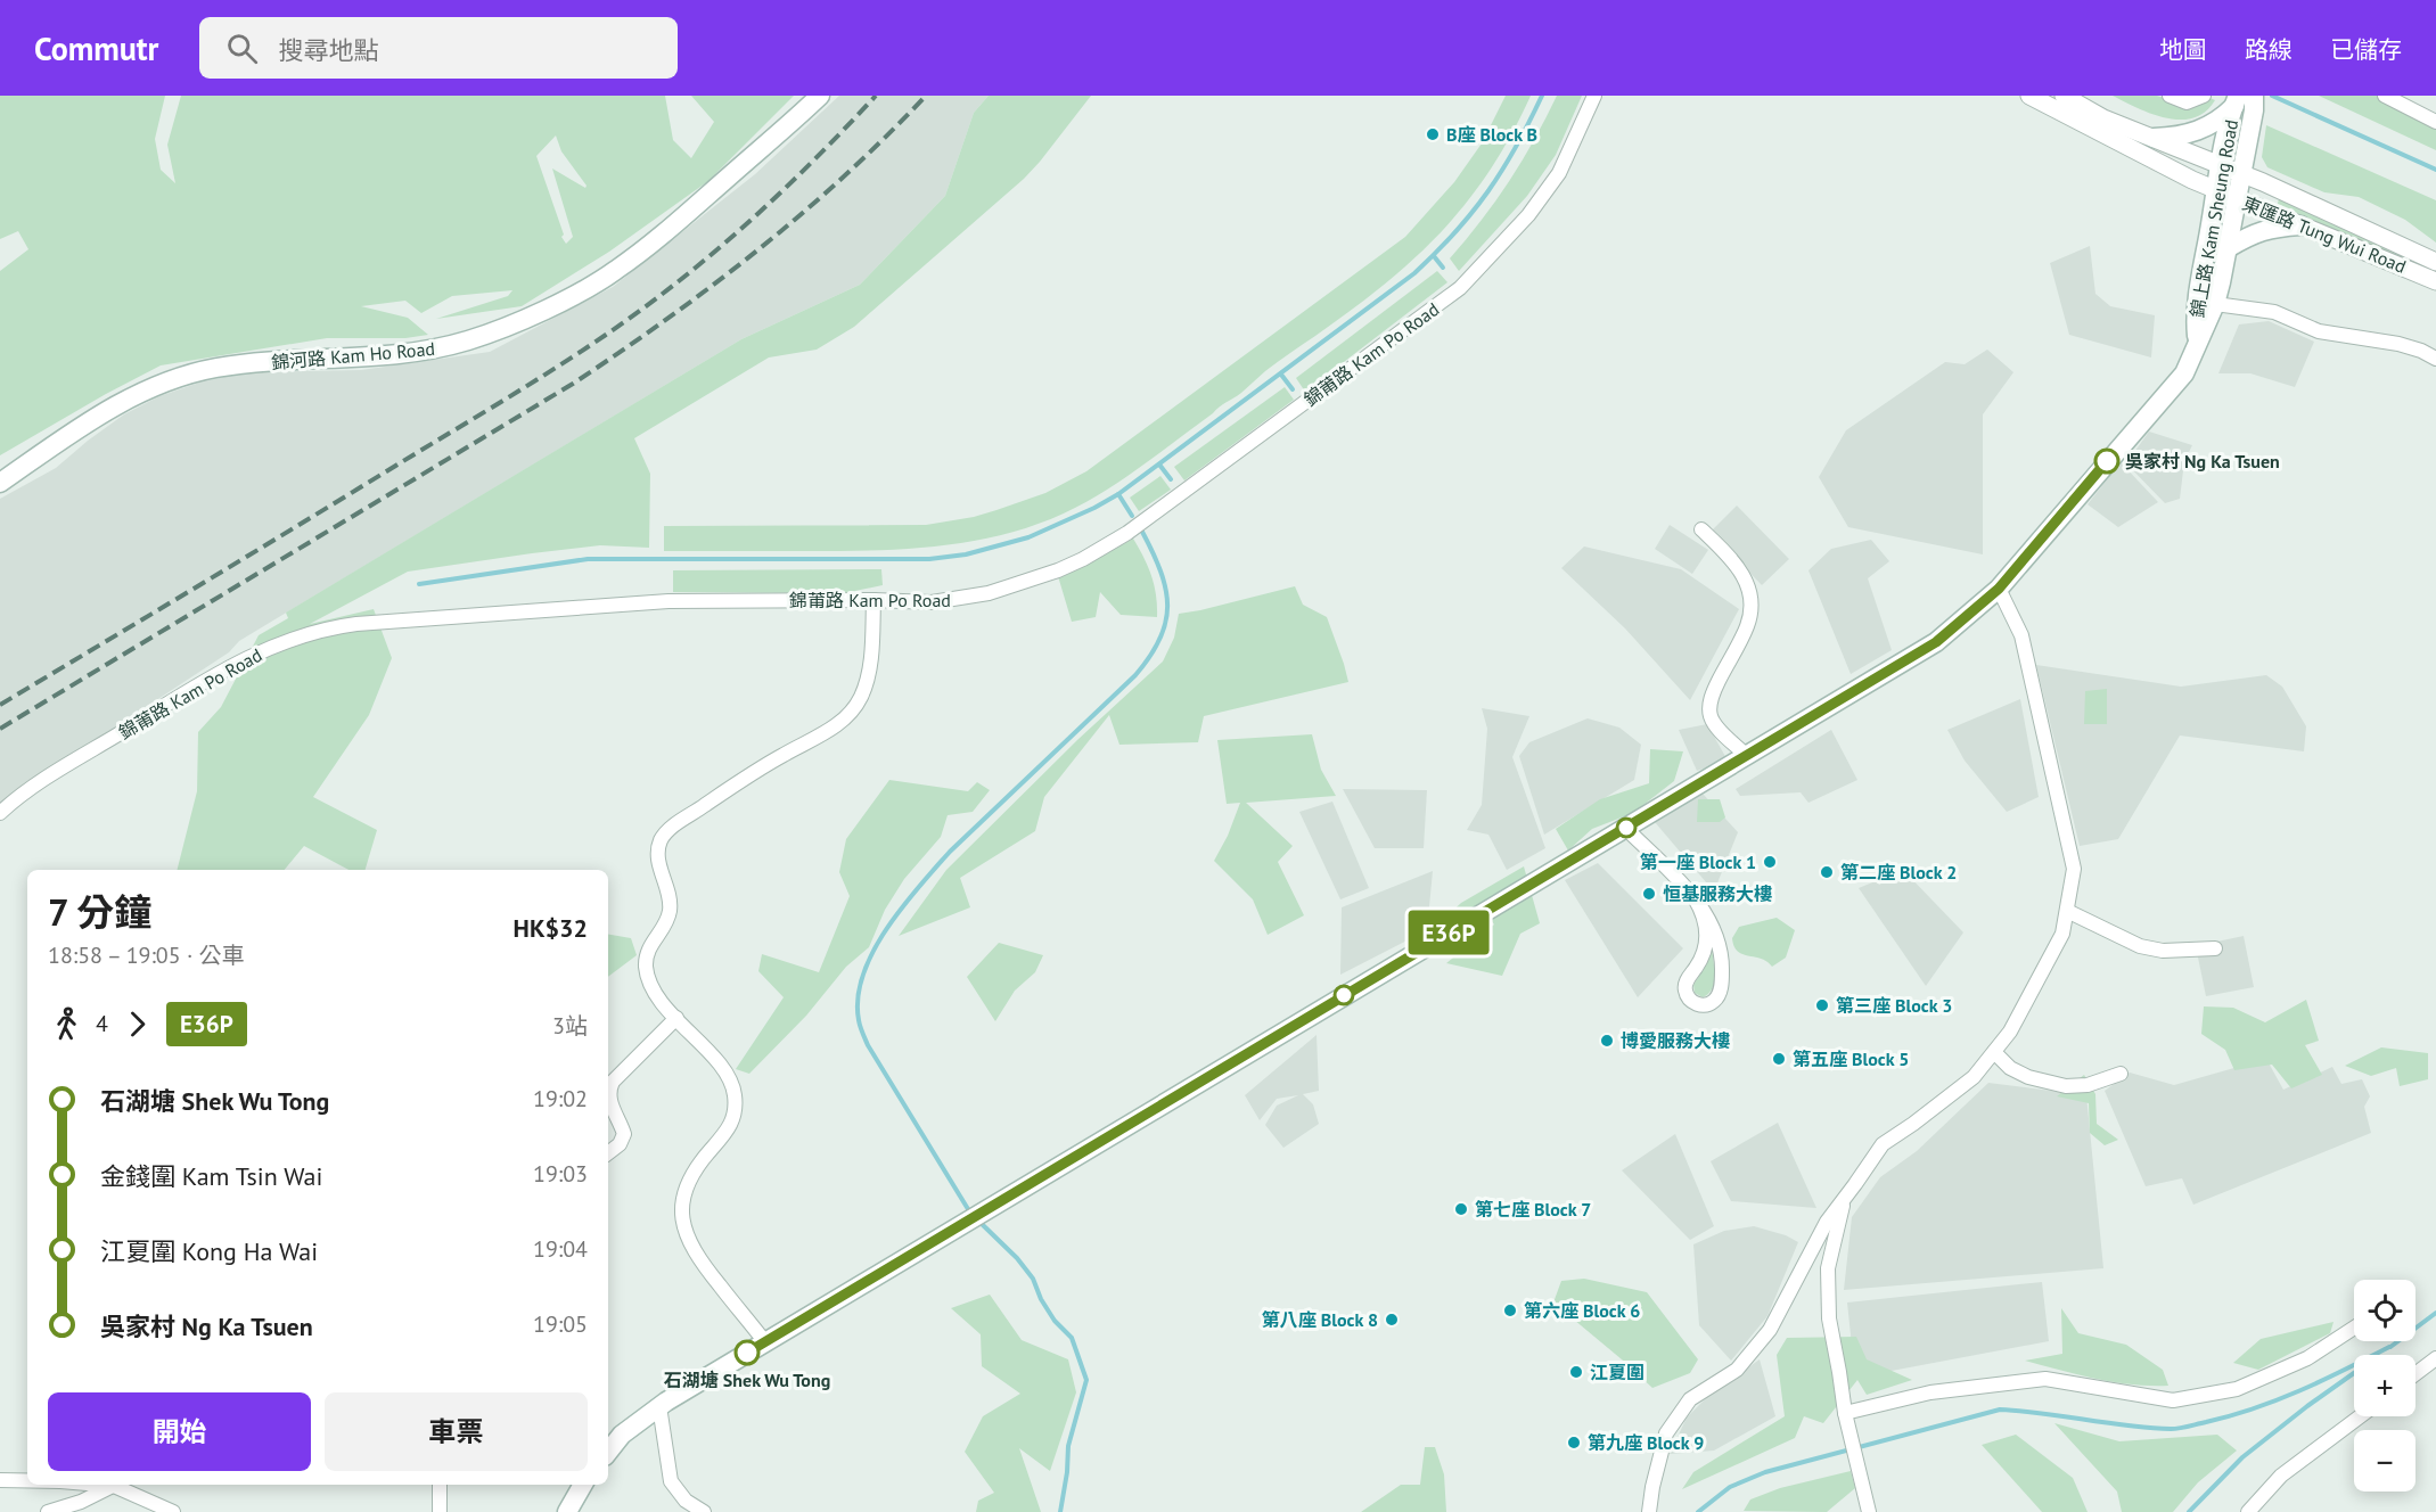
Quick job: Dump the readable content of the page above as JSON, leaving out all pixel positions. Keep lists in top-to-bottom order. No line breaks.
{"streets":{"main road":["錦上路 Kam Sheung Road","錦河路 Kam Ho Road"],"street":["東匯路 Tung Wui Road","錦莆路 Kam Po Road"]},"crossings":[["錦上路 Kam Sheung Road","東匯路 Tung Wui Road"]],"places":["B座 Block B","吳家村 Ng Ka Tsuen","第一座 Block 1","第二座 Block 2","恒基服務大樓","第三座 Block 3","博愛服務大樓","第五座 Block 5","第七座 Block 7","第六座 Block 6","第八座 Block 8","石湖塘 Shek Wu Tong","江夏圍","第九座 Block 9"],"lines":["bus line E36P"],"page":{"header":"Commutr","search":"搜尋地點","nav":["地圖","路線","已儲存"],"on_map":"E36P","heading":["7 分鐘","18:58 – 19:05 · 公車","HK$32"],"legs":["4","E36P","3站"],"list":[{"name":"石湖塘 Shek Wu Tong","value":"19:02"},{"name":"金錢圍 Kam Tsin Wai","value":"19:03"},{"name":"江夏圍 Kong Ha Wai","value":"19:04"},{"name":"吳家村 Ng Ka Tsuen","value":"19:05"}],"map_buttons":["+","−"],"buttons":["開始","車票"]}}
